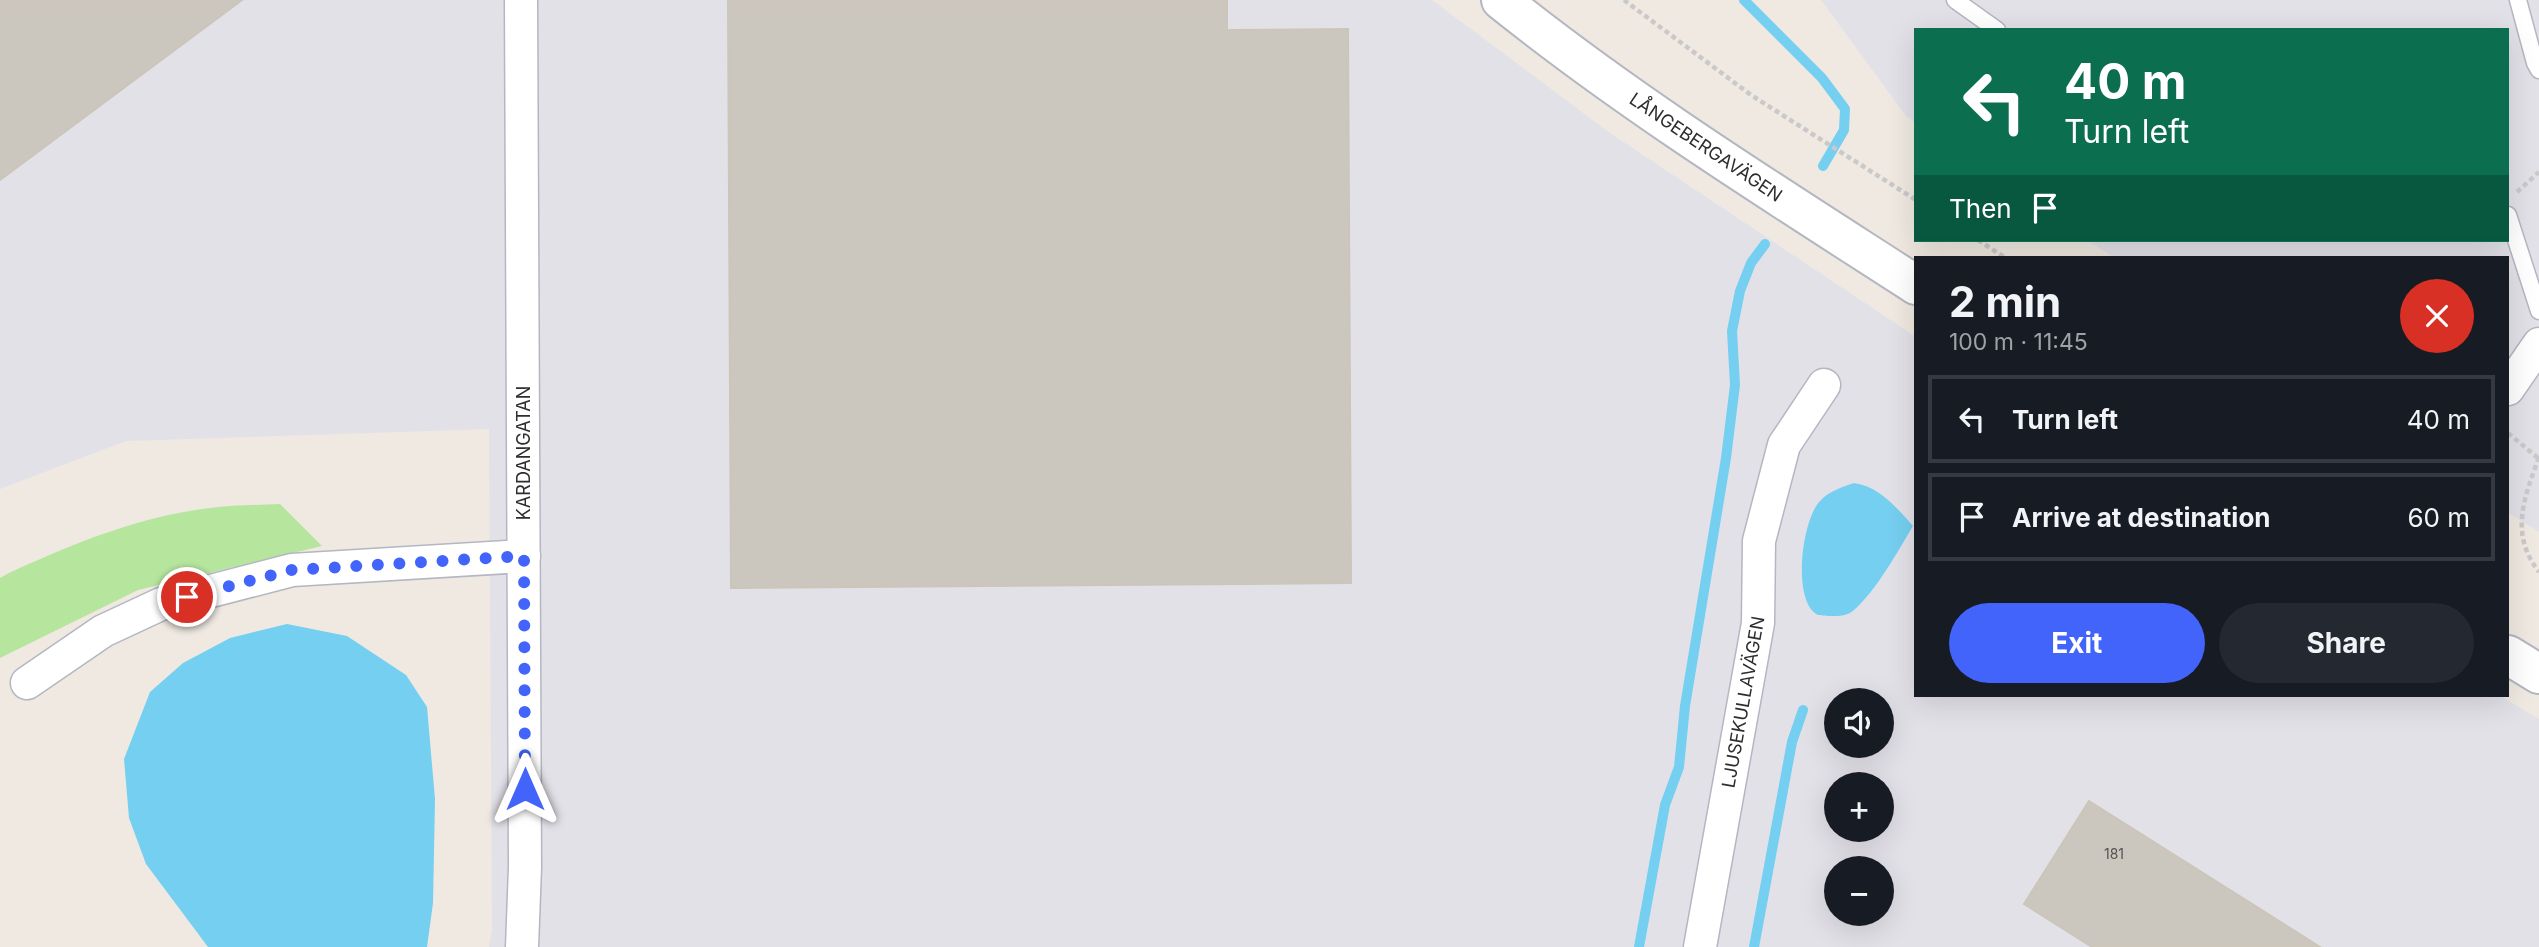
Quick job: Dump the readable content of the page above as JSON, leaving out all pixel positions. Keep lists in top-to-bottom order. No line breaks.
{"streets":{"street":["LÅNGEBERGAVÄGEN","KARDANGATAN","LJUSEKULLAVÄGEN"]},"house_numbers":["181"],"page":{"turn":["40 m","Turn left"],"then":"Then","heading":["2 min","100 m · 11:45"],"list":[{"name":"Turn left","value":"40 m"},{"name":"Arrive at destination","value":"60 m"}],"buttons":["Exit","Share"],"map_buttons":["+","−"]}}
